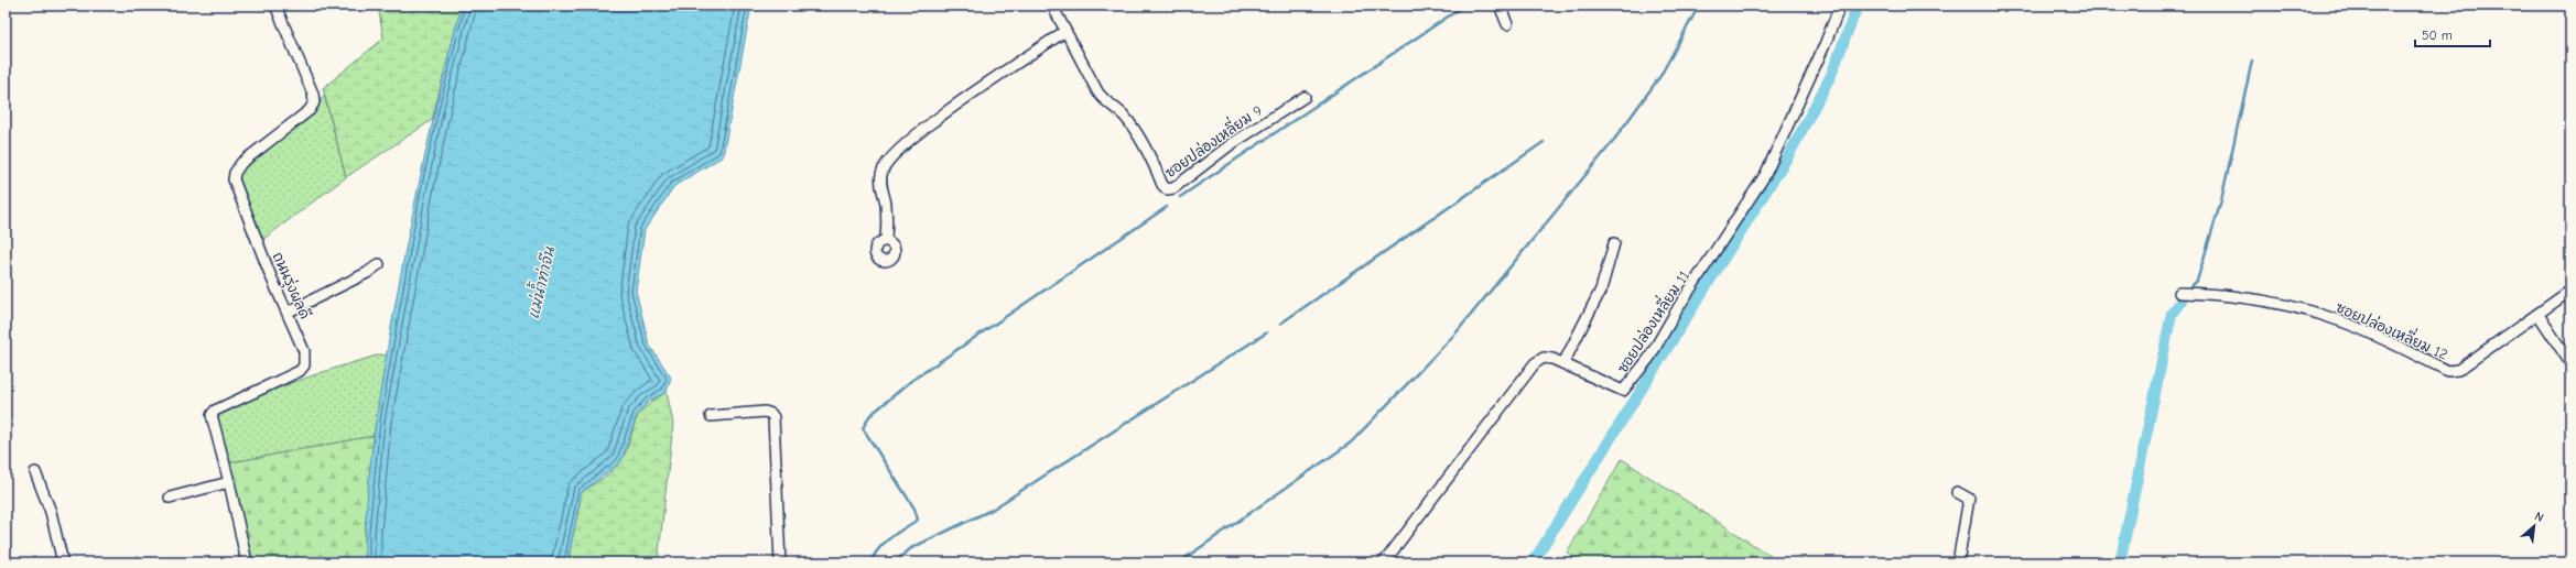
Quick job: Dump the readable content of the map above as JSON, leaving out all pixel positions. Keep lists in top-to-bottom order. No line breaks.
{"streets":{"street":["ซอยปล่องเหลี่ยม 9","ถนนรุ่งผลดี","ซอยปล่องเหลี่ยม 11","ซอยปล่องเหลี่ยม 12"]},"water":["แม่น้ำท่าจีน"],"scale_bar":"50 m","north":"top right"}
